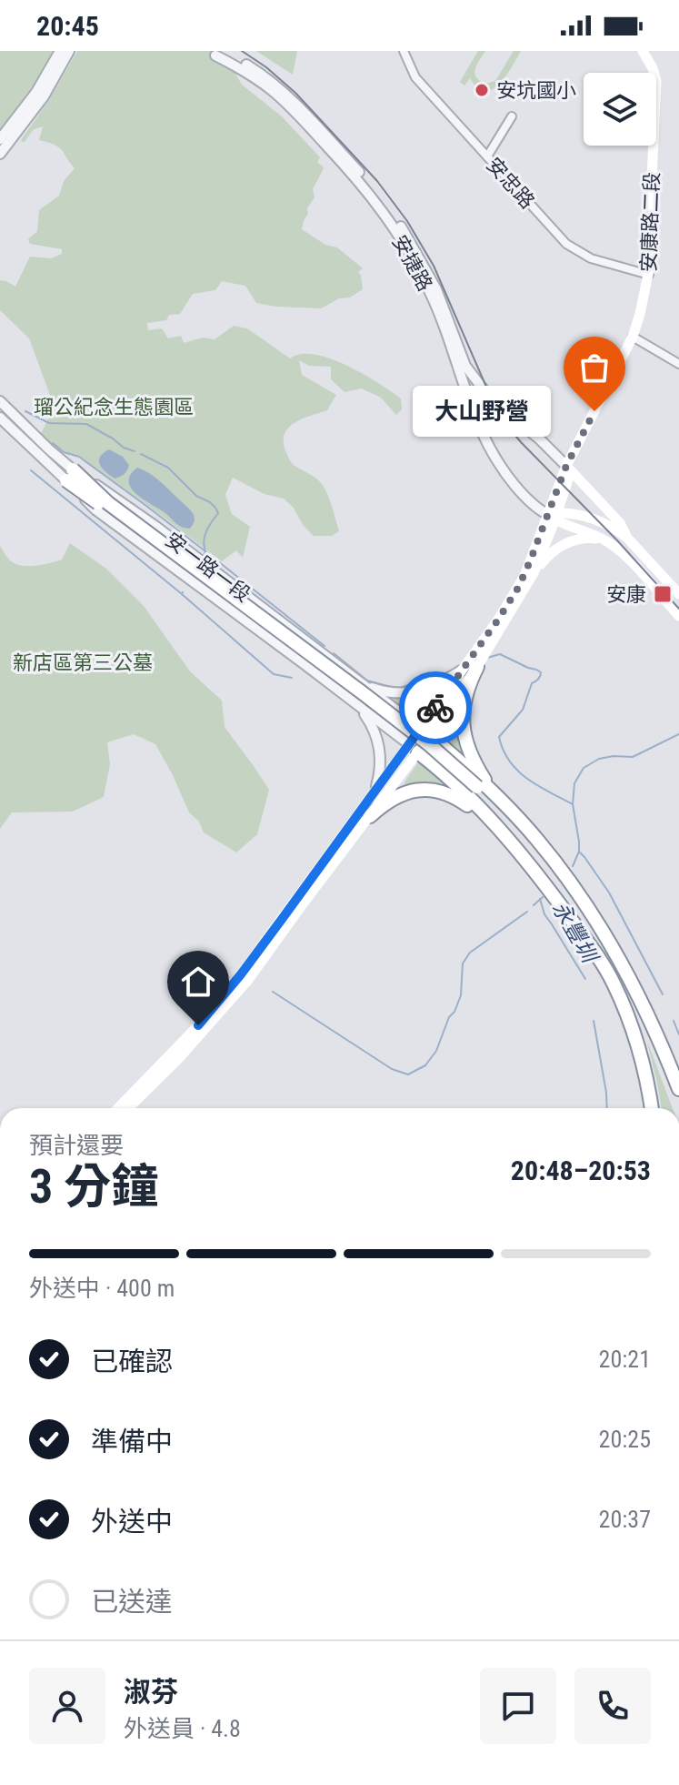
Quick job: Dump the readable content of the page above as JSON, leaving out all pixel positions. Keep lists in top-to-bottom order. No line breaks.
{"streets":{"main road":["安康路二段"],"street":["安忠路","安捷路","安一路一段"]},"crossings":[["安忠路","安康路二段"],["安康路二段","安捷路"]],"water":["永豐圳"],"parks":["瑠公紀念生態園區","新店區第三公墓"],"places":{"other":["安坑國小","大山野營"],"transit":["安康"]},"page":{"status":"20:45","bubble":"大山野營","heading":["3 分鐘","預計還要","20:48–20:53"],"panel":["淑芬","外送員 · 4.8"],"bar":"外送中 · 400 m","list":[["已確認","20:21"],["準備中","20:25"],["外送中","20:37"],"已送達"]}}
